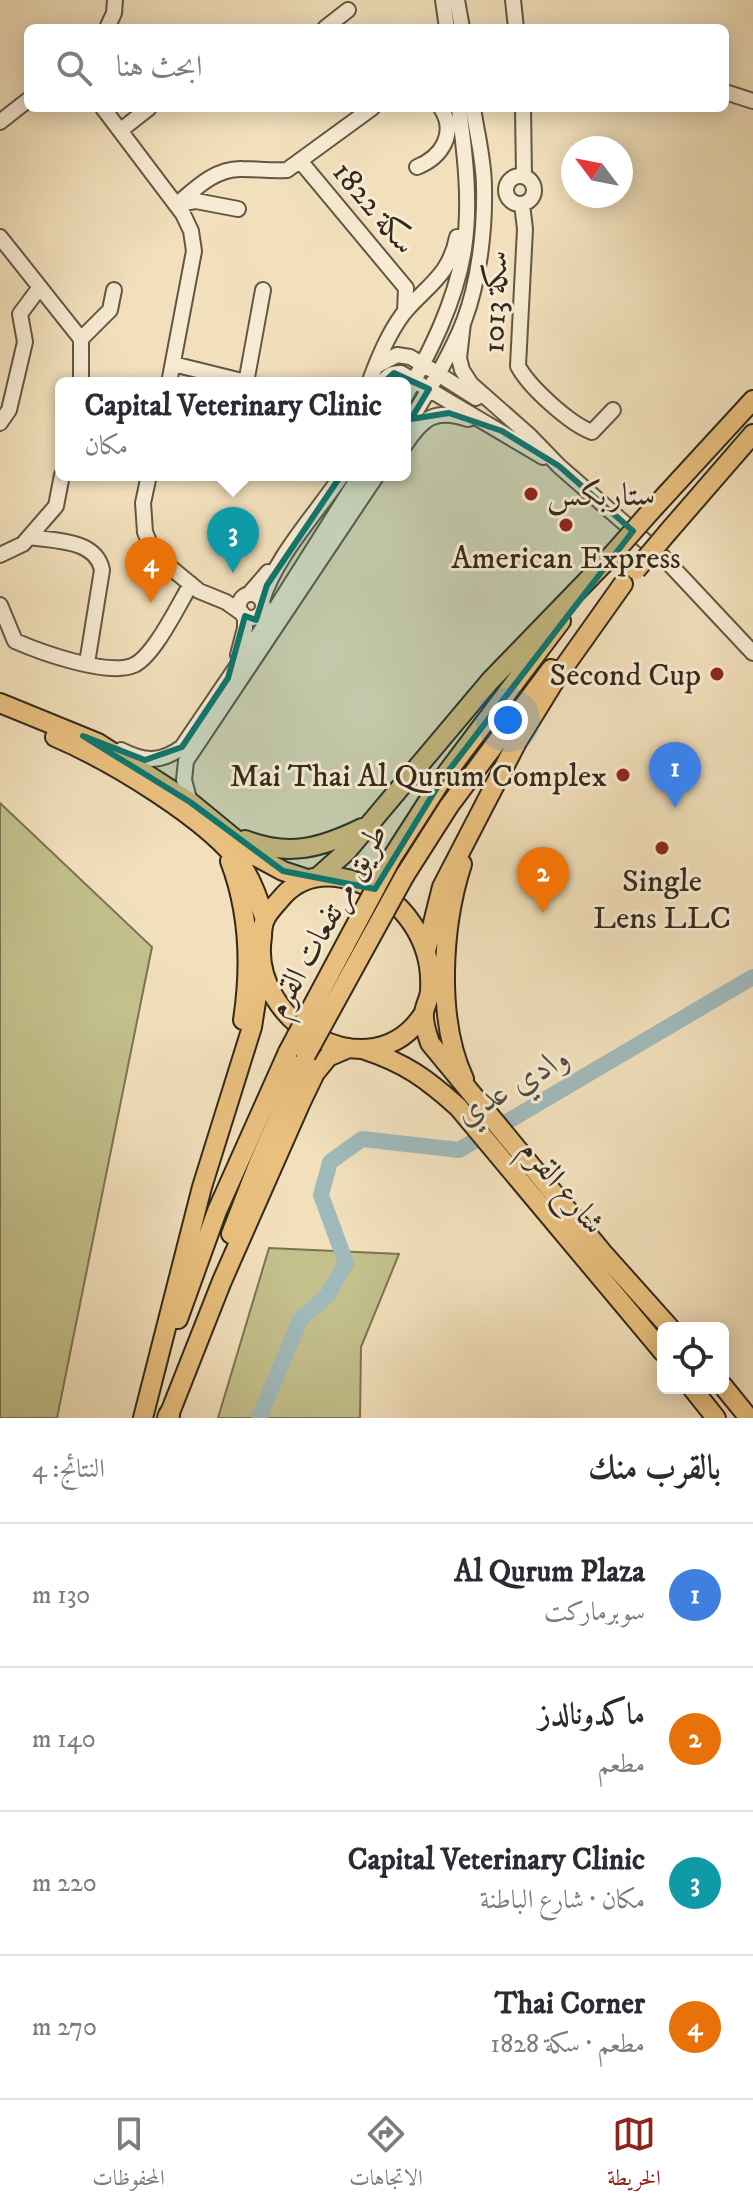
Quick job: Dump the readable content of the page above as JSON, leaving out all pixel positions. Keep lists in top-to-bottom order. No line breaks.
{"streets":{"main road":["طريق مرتفعات القرم","شارع القرم"],"street":["سكة 1822","سكة 1013"]},"water":["وادي عدي"],"places":["ستاربكس","American Express","Second Cup","Mai Thai Al Qurum Complex","Single Lens LLC"],"north":"top left","page":{"search":"ابحث هنا","popup":["Capital Veterinary Clinic","مكان"],"pins":["3","4","1","2"],"heading":["بالقرب منك","النتائج: 4"],"list":[{"mark":"1","name":"Al Qurum Plaza","note":"سوبرماركت","value":"130 m"},{"mark":"2","name":"ماكدونالدز","note":"مطعم","value":"140 m"},{"mark":"3","name":"Capital Veterinary Clinic","note":"مكان · شارع الباطنة","value":"220 m"},{"mark":"4","name":"Thai Corner","note":"مطعم · سكة 1828","value":"270 m"}],"nav":["الخريطة","الاتجاهات","المحفوظات"]}}
